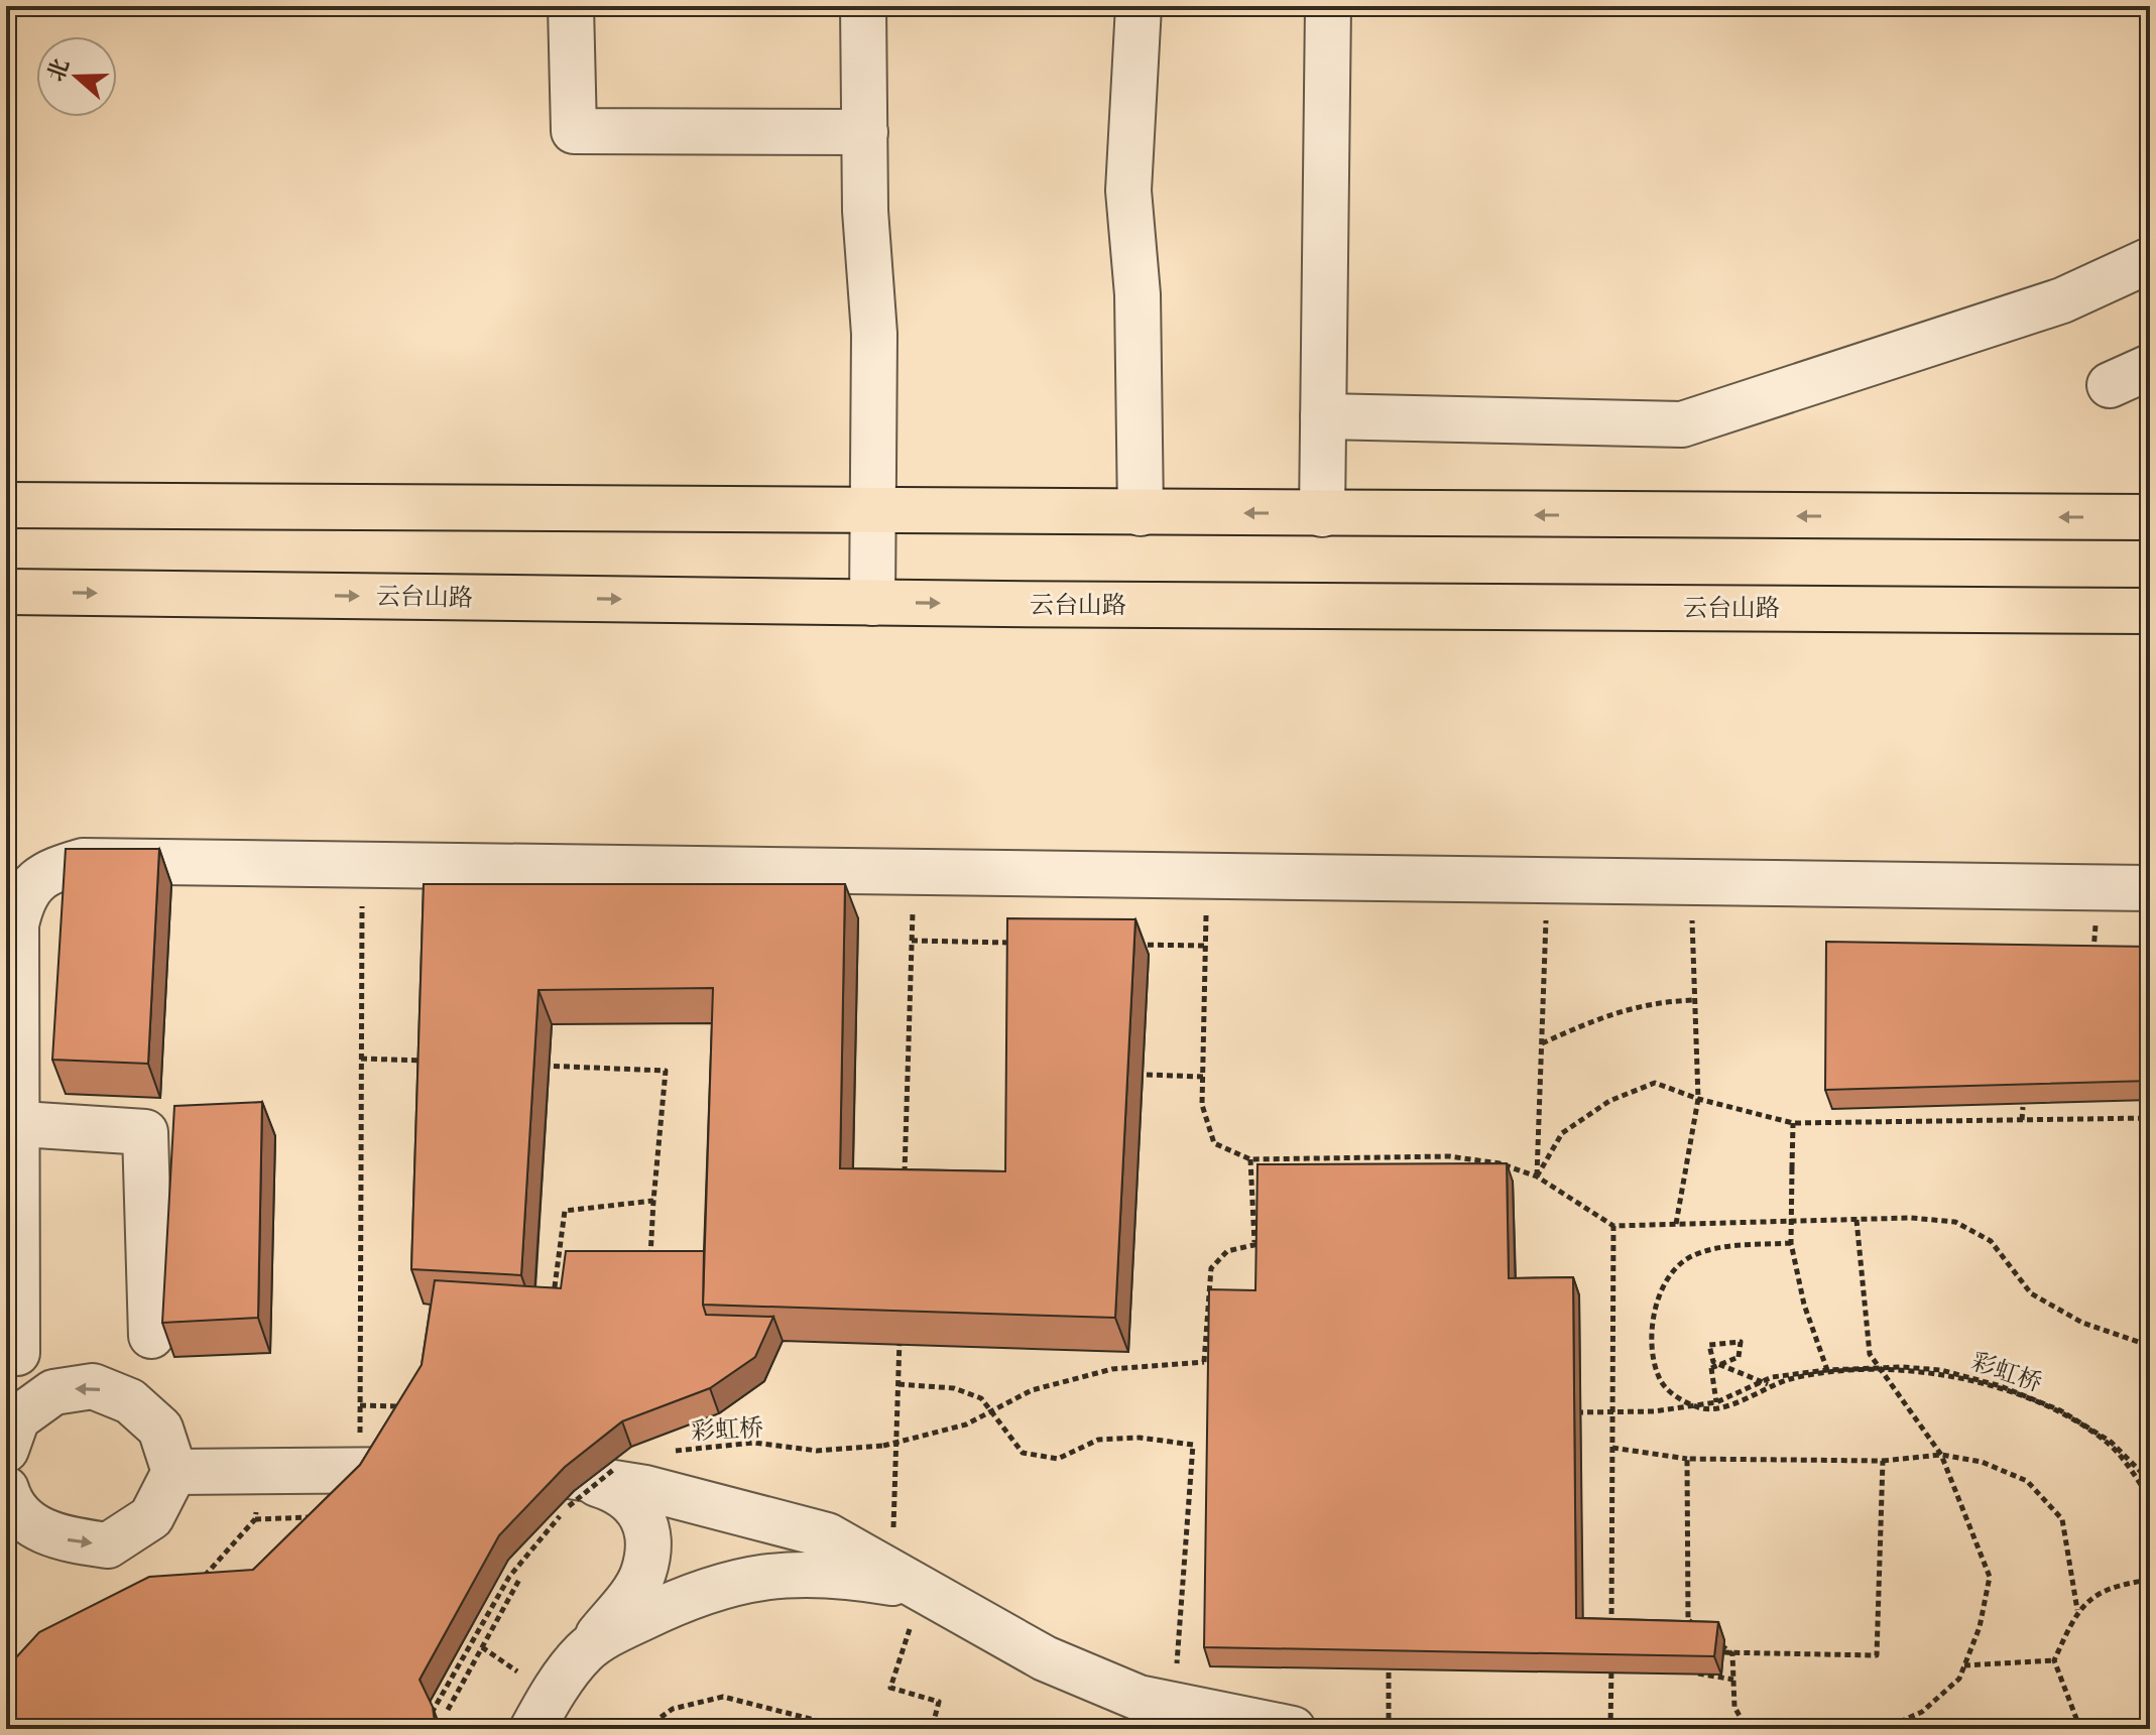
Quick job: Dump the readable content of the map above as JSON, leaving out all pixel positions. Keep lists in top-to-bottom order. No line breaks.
{"streets":{"main road":["云台山路"],"path":["彩虹桥"]},"north":"left"}
